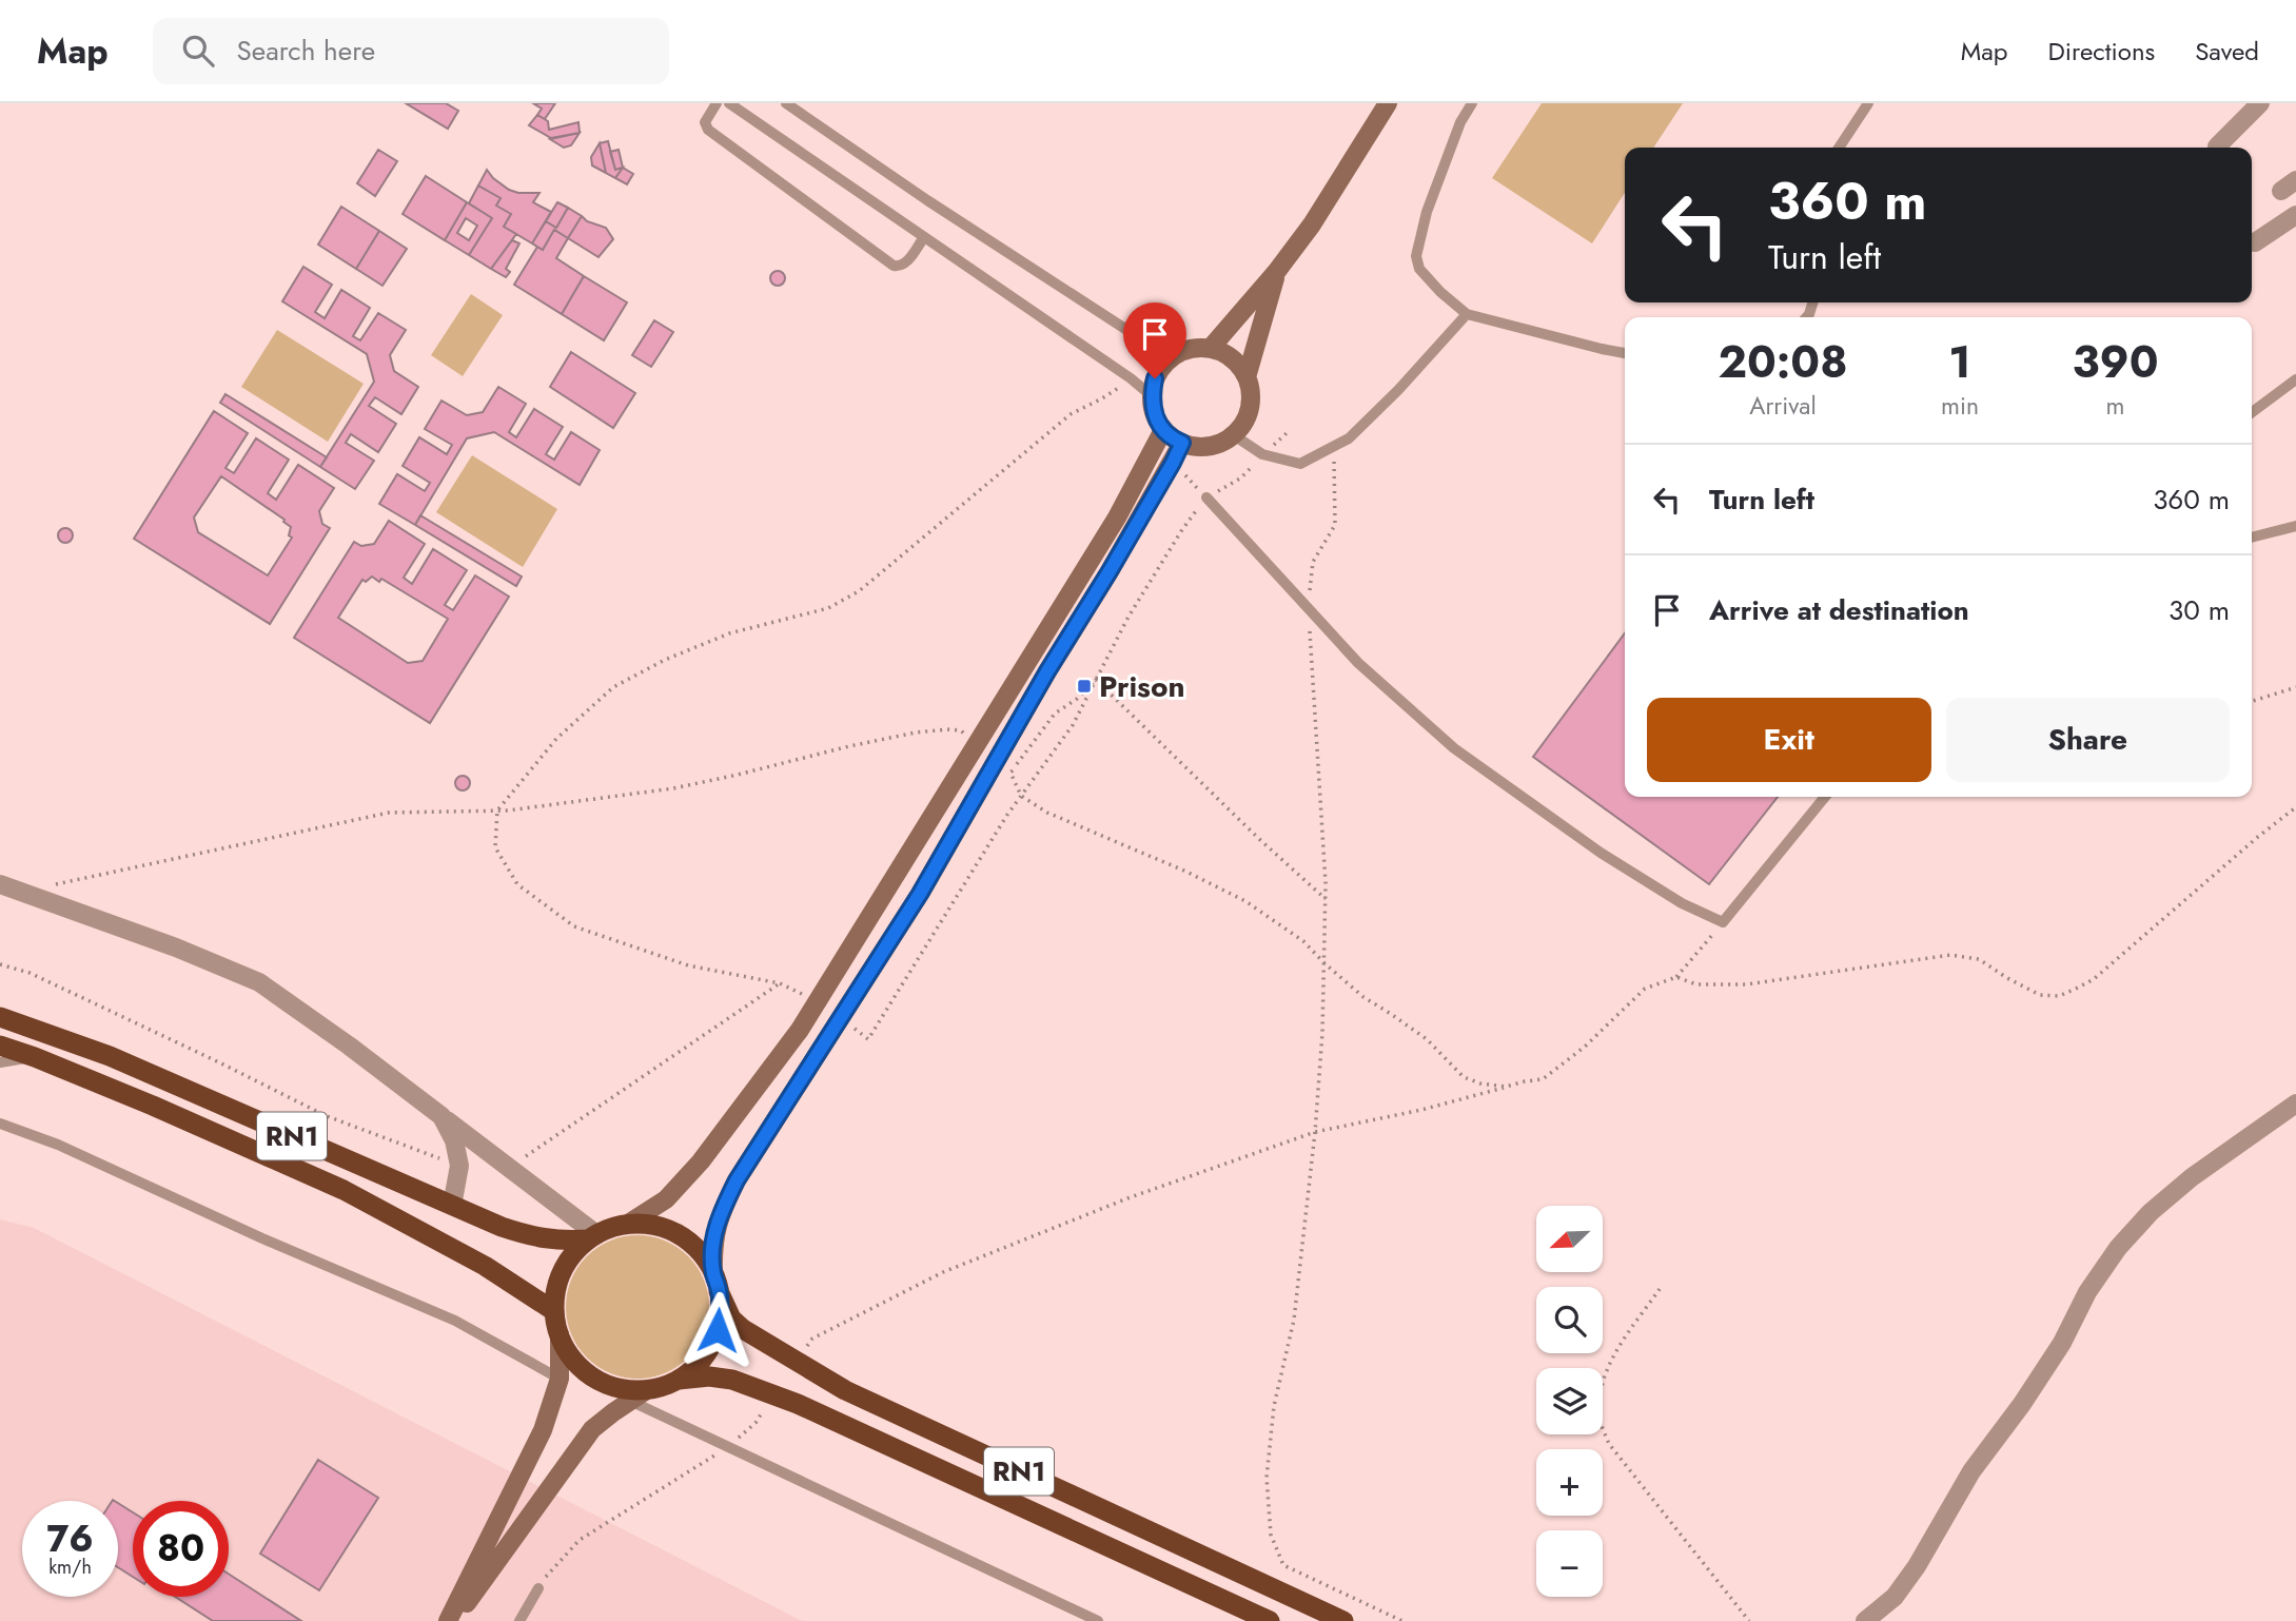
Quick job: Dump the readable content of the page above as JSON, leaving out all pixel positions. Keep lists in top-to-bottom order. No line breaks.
{"streets":{"highway":["RN1"]},"places":{"transit":["Prison"]},"north":"bottom left","page":{"header":"Map","search":"Search here","nav":["Map","Directions","Saved"],"turn":["360 m","Turn left"],"eta":["20:08","Arrival","1","min","390","m"],"list":[{"name":"Turn left","value":"360 m"},{"name":"Arrive at destination","value":"30 m"}],"buttons":["Exit","Share"],"map_buttons":["+","−"],"speed":"76 km/h","limit":"80"}}
